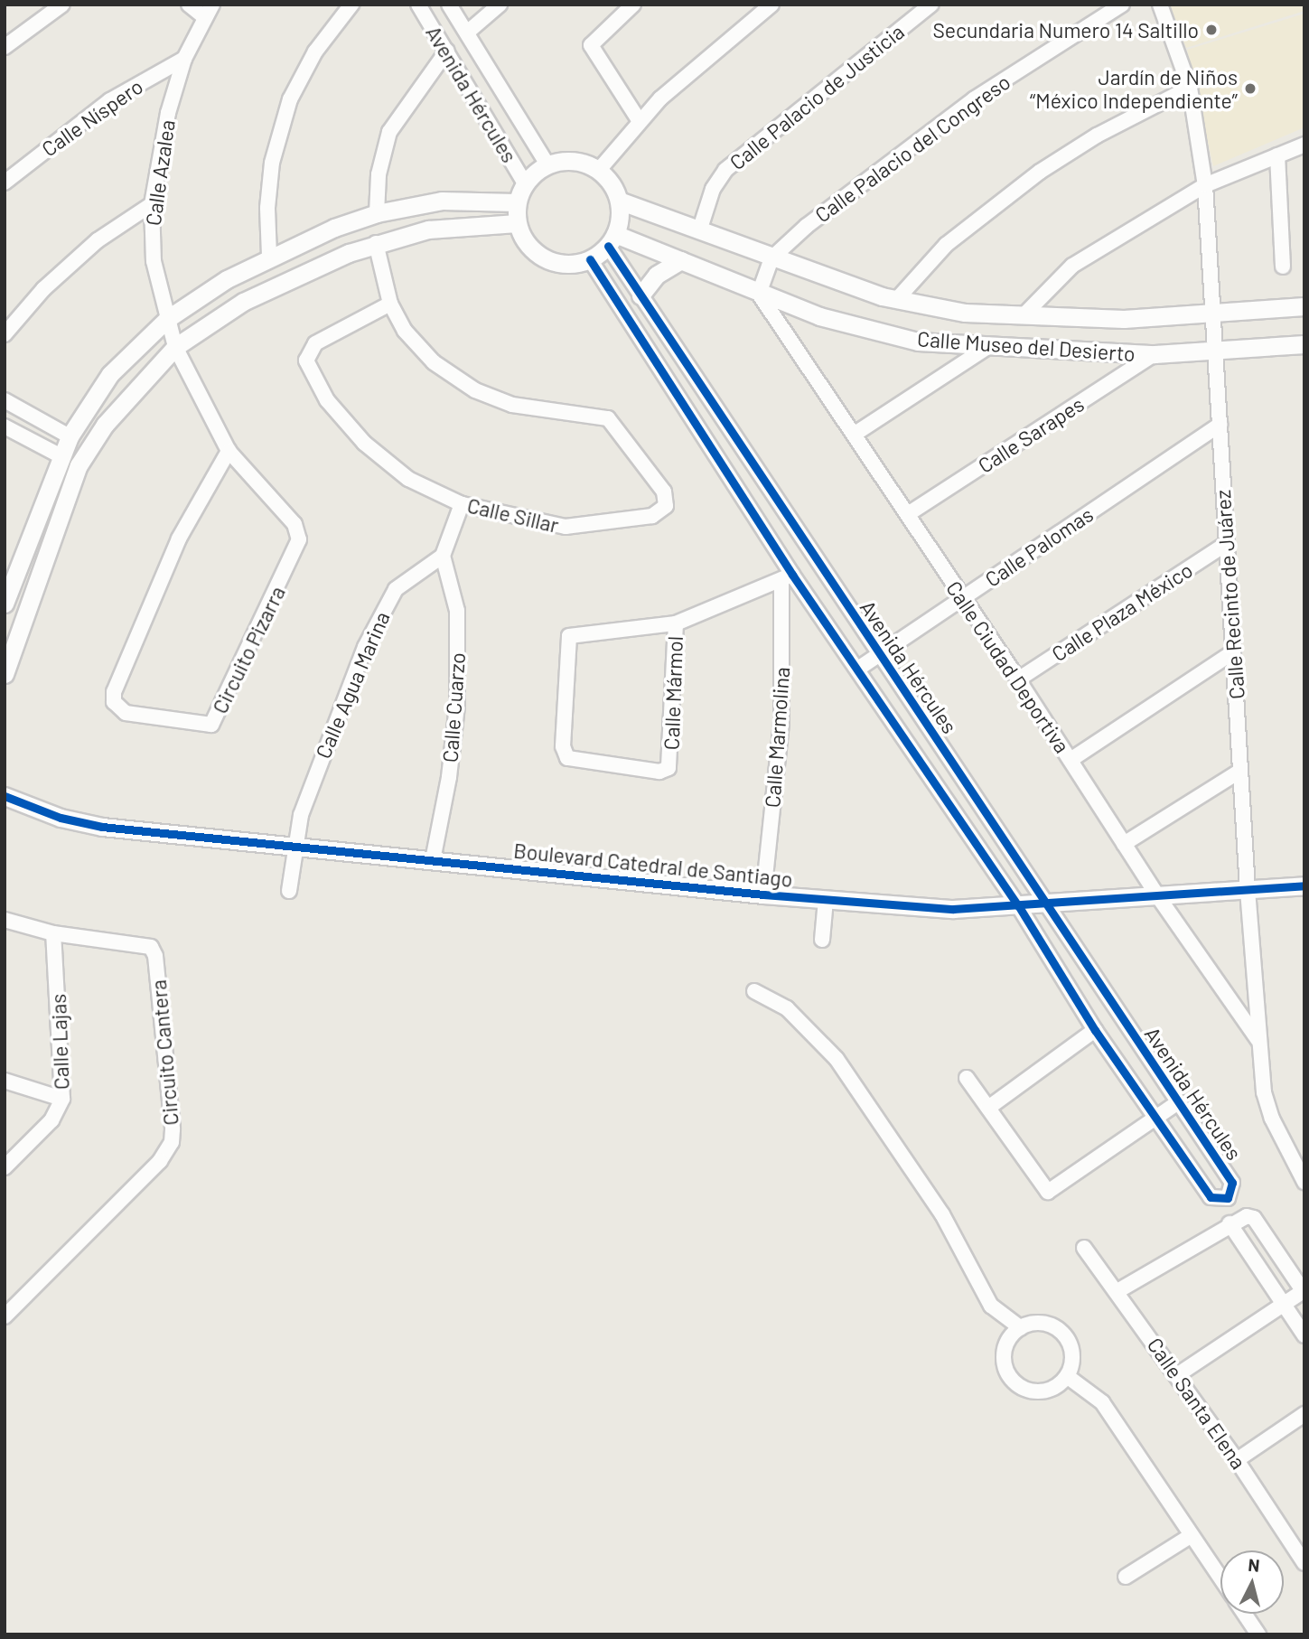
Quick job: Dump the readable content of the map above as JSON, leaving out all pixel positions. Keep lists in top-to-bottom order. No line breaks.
{"streets":{"street":["Avenida Hércules","Calle Palacio de Justicia","Calle Níspero","Calle Palacio del Congreso","Calle Azalea","Calle Museo del Desierto","Calle Sarapes","Calle Sillar","Calle Palomas","Calle Recinto de Juárez","Calle Plaza México","Circuito Pizarra","Calle Ciudad Deportiva","Calle Agua Marina","Calle Mármol","Calle Cuarzo","Calle Marmolina","Boulevard Catedral de Santiago","Calle Lajas","Circuito Cantera","Calle Santa Elena"]},"crossings":[["Avenida Hércules","Calle Museo del Desierto"],["Avenida Hércules","Calle Palomas"],["Avenida Hércules","Calle Mármol"],["Avenida Hércules","Calle Marmolina"],["Avenida Hércules","Boulevard Catedral de Santiago"],["Calle Palacio de Justicia","Calle Museo del Desierto"],["Calle Níspero","Calle Azalea"],["Calle Palacio del Congreso","Calle Museo del Desierto"],["Calle Palacio del Congreso","Calle Ciudad Deportiva"],["Calle Azalea","Circuito Pizarra"],["Calle Museo del Desierto","Calle Sarapes"],["Calle Museo del Desierto","Calle Recinto de Juárez"],["Calle Museo del Desierto","Calle Ciudad Deportiva"],["Calle Sarapes","Calle Ciudad Deportiva"],["Calle Palomas","Calle Recinto de Juárez"],["Calle Palomas","Calle Ciudad Deportiva"],["Calle Recinto de Juárez","Calle Plaza México"],["Calle Recinto de Juárez","Calle Ciudad Deportiva"],["Calle Recinto de Juárez","Boulevard Catedral de Santiago"],["Calle Plaza México","Calle Ciudad Deportiva"],["Calle Ciudad Deportiva","Boulevard Catedral de Santiago"],["Calle Agua Marina","Calle Cuarzo"],["Calle Agua Marina","Boulevard Catedral de Santiago"],["Calle Mármol","Calle Marmolina"],["Calle Cuarzo","Boulevard Catedral de Santiago"],["Calle Marmolina","Boulevard Catedral de Santiago"],["Calle Lajas","Circuito Cantera"]],"places":["Secundaria Numero 14 Saltillo","Jardín de Niños “México Independiente”"],"north":"top"}
